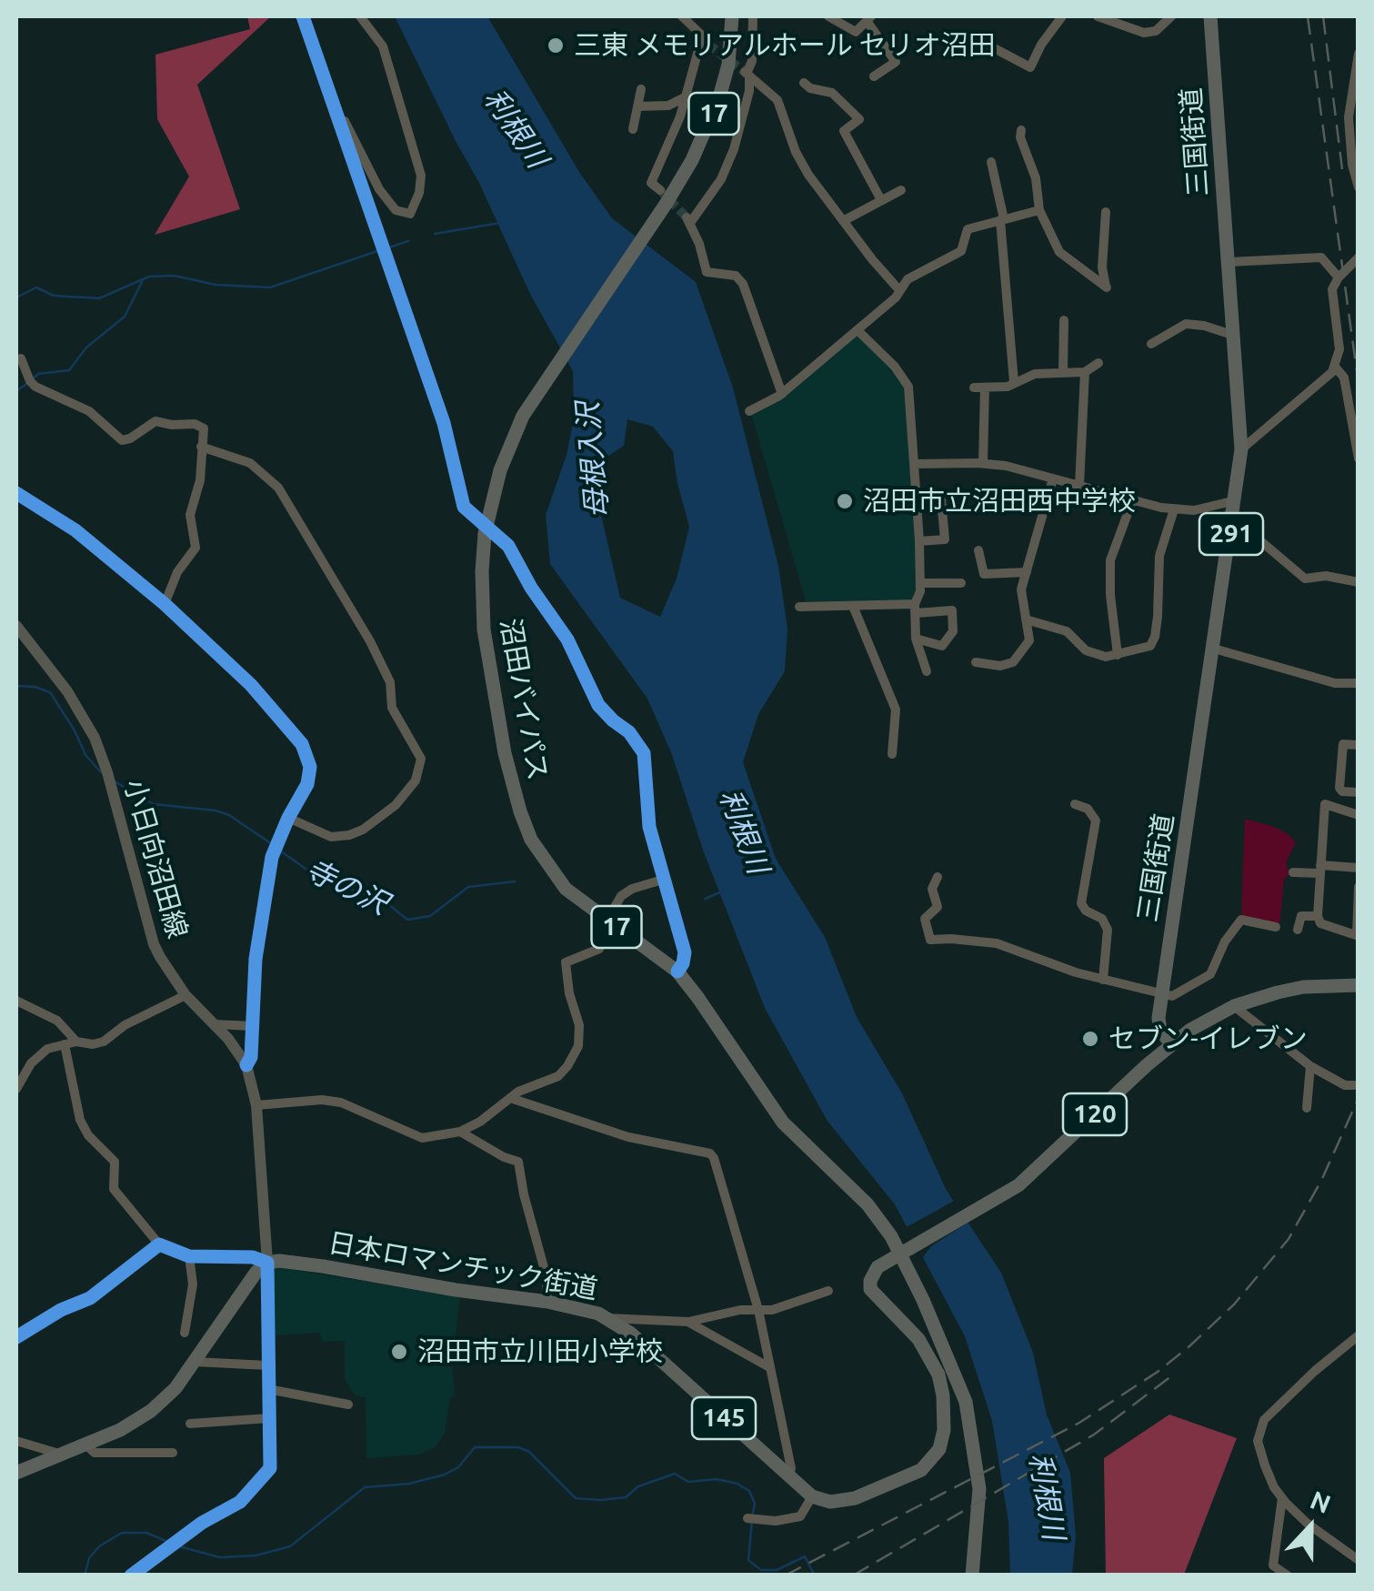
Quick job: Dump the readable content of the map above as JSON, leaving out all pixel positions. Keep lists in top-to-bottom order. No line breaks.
{"streets":{"highway":["17","三国街道","291","沼田バイパス","120","日本ロマンチック街道","145"],"main road":["小日向沼田線"]},"crossings":[["17","沼田バイパス"],["17","120"],["三国街道","120"],["沼田バイパス","120"],["小日向沼田線","日本ロマンチック街道"]],"water":["利根川","母根入沢","寺の沢"],"places":["三東 メモリアルホール セリオ沼田","沼田市立沼田西中学校","セブン-イレブン","沼田市立川田小学校"],"north":"top"}
